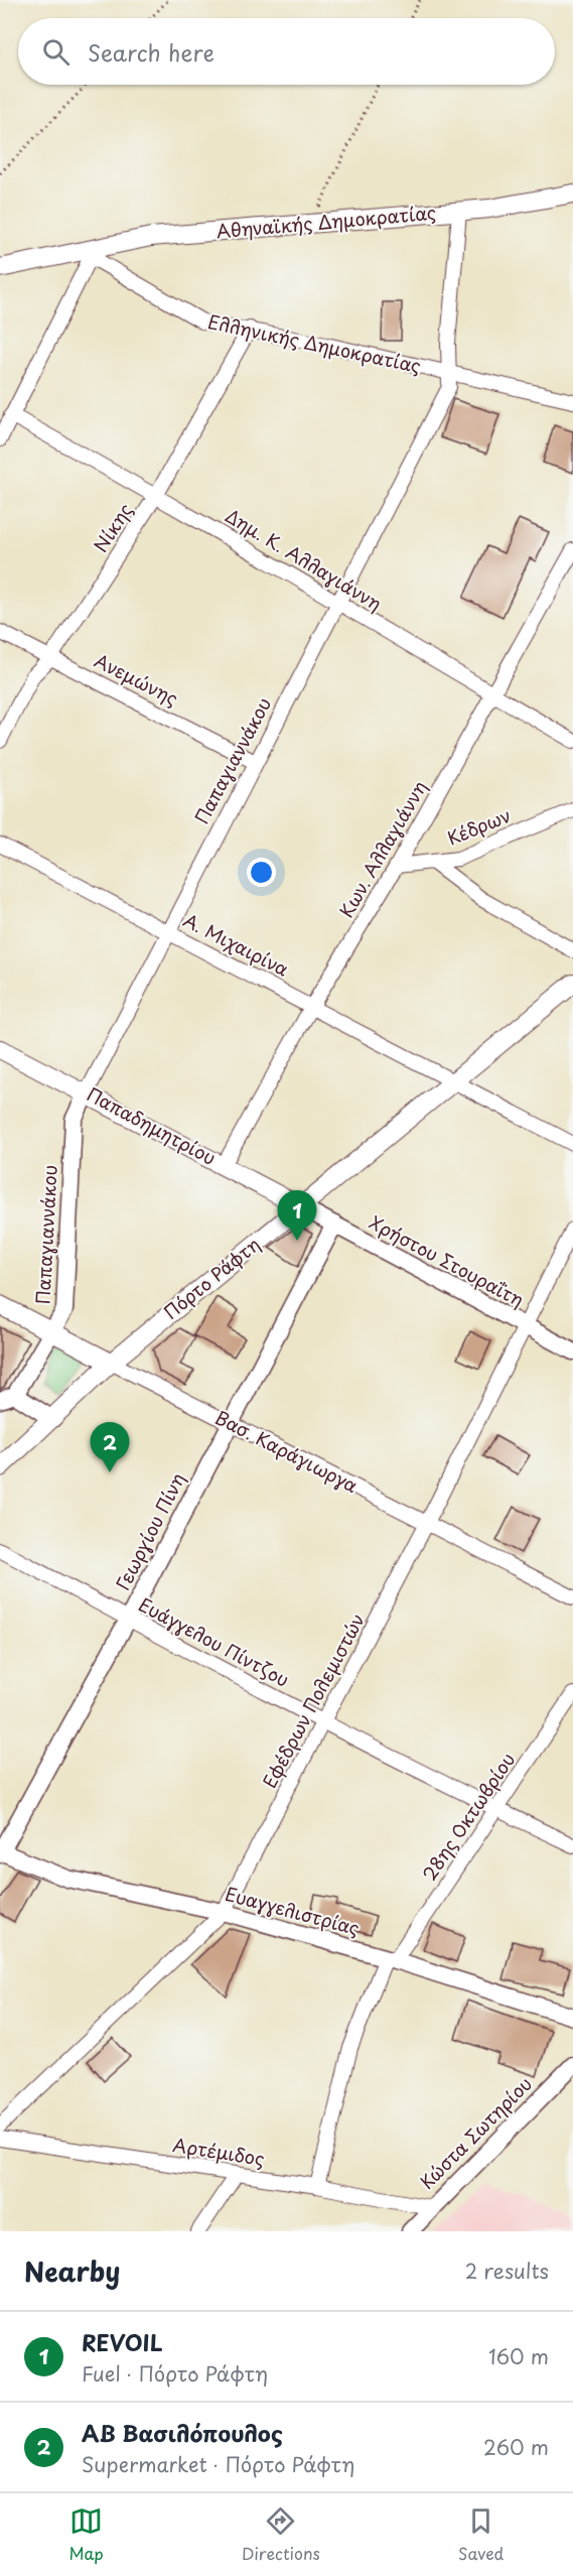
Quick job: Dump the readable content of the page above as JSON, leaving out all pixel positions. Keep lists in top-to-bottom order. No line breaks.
{"streets":{"main road":["Αθηναϊκής Δημοκρατίας","Παπαδημητρίου","Πόρτο Ράφτη","Βασ. Καράγιωργα"],"street":["Ελληνικής Δημοκρατίας","Νίκης","Δημ. Κ. Αλλαγιάννη","Ανεμώνης","Παπαγιαννάκου","Κέδρων","Κων. Αλλαγιάννη","Α. Μιχαιρίνα","Χρήστου Στουραΐτη","Γεωργίου Πίνη","Ευάγγελου Πίντζου","Εφέδρων Πολεμιστών","28ης Οκτωβρίου","Ευαγγελιστρίας","Κώστα Σωτηρίου","Αρτέμιδος"]},"crossings":[["Αθηναϊκής Δημοκρατίας","Ελληνικής Δημοκρατίας"],["Αθηναϊκής Δημοκρατίας","Παπαγιαννάκου"],["Ελληνικής Δημοκρατίας","Νίκης"],["Ελληνικής Δημοκρατίας","Παπαγιαννάκου"],["Νίκης","Δημ. Κ. Αλλαγιάννη"],["Νίκης","Ανεμώνης"],["Δημ. Κ. Αλλαγιάννη","Παπαγιαννάκου"],["Δημ. Κ. Αλλαγιάννη","Κων. Αλλαγιάννη"],["Ανεμώνης","Παπαγιαννάκου"],["Παπαγιαννάκου","Α. Μιχαιρίνα"],["Παπαγιαννάκου","Παπαδημητρίου"],["Παπαγιαννάκου","Βασ. Καράγιωργα"],["Κέδρων","Κων. Αλλαγιάννη"],["Κων. Αλλαγιάννη","Α. Μιχαιρίνα"],["Κων. Αλλαγιάννη","Παπαδημητρίου"],["Α. Μιχαιρίνα","Πόρτο Ράφτη"],["Παπαδημητρίου","Χρήστου Στουραΐτη"],["Παπαδημητρίου","Πόρτο Ράφτη"],["Χρήστου Στουραΐτη","Πόρτο Ράφτη"],["Χρήστου Στουραΐτη","Γεωργίου Πίνη"],["Χρήστου Στουραΐτη","Εφέδρων Πολεμιστών"],["Πόρτο Ράφτη","Βασ. Καράγιωργα"],["Βασ. Καράγιωργα","Γεωργίου Πίνη"],["Βασ. Καράγιωργα","Εφέδρων Πολεμιστών"],["Γεωργίου Πίνη","Ευάγγελου Πίντζου"],["Γεωργίου Πίνη","Ευαγγελιστρίας"],["Ευάγγελου Πίντζου","Εφέδρων Πολεμιστών"],["Ευάγγελου Πίντζου","28ης Οκτωβρίου"],["Εφέδρων Πολεμιστών","Ευαγγελιστρίας"],["28ης Οκτωβρίου","Ευαγγελιστρίας"],["28ης Οκτωβρίου","Αρτέμιδος"],["Κώστα Σωτηρίου","Αρτέμιδος"]],"page":{"search":"Search here","pins":["1","2"],"heading":["Nearby","2 results"],"list":[{"mark":"1","name":"REVOIL","note":"Fuel · Πόρτο Ράφτη","value":"160 m"},{"mark":"2","name":"ΑΒ Βασιλόπουλος","note":"Supermarket · Πόρτο Ράφτη","value":"260 m"}],"nav":["Map","Directions","Saved"]}}
